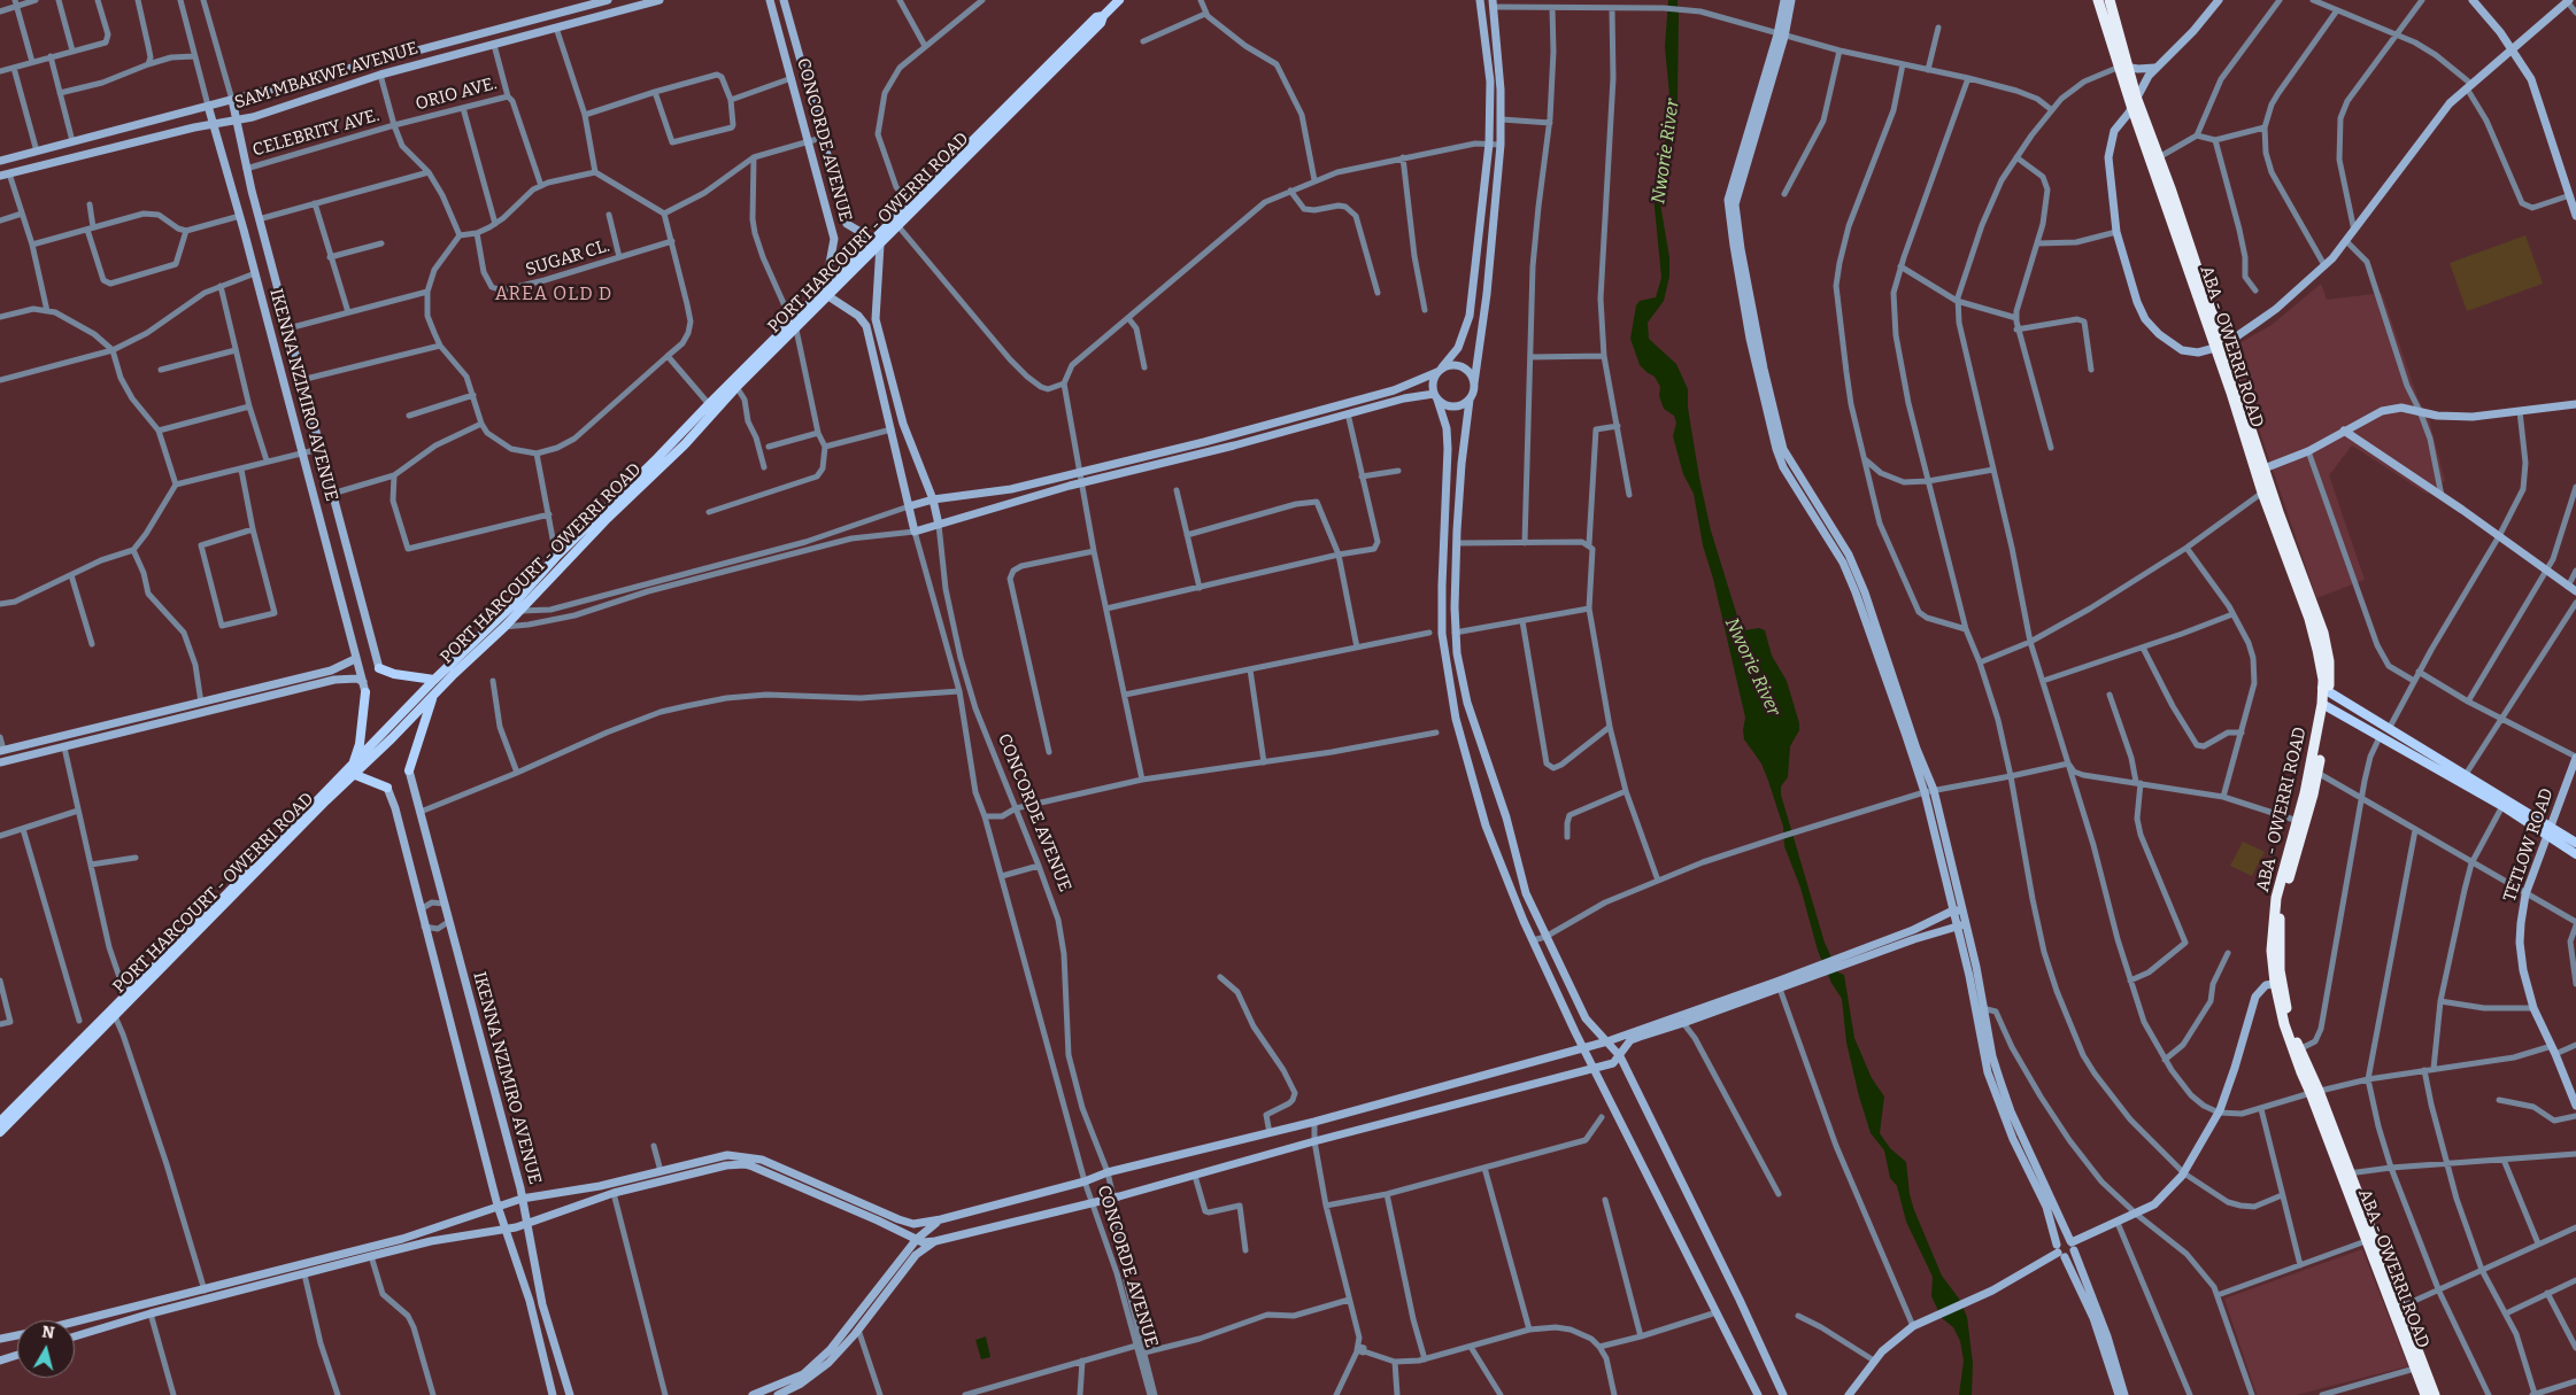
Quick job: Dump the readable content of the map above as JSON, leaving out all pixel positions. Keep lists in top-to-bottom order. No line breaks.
{"streets":{"highway":["ABA - OWERRI ROAD"],"main road":["PORT HARCOURT - OWERRI ROAD"],"street":["SAM MBAKWE AVENUE","ORIO AVE.","CELEBRITY AVE.","CONCORDE AVENUE","SUGAR CL.","IKENNA NZIMIRO AVENUE","TETLOW ROAD"]},"crossings":[["SAM MBAKWE AVENUE","ORIO AVE."],["SAM MBAKWE AVENUE","IKENNA NZIMIRO AVENUE"],["ORIO AVE.","CELEBRITY AVE."],["CELEBRITY AVE.","IKENNA NZIMIRO AVENUE"],["CONCORDE AVENUE","PORT HARCOURT - OWERRI ROAD"]],"districts":["AREA OLD D"],"water":["Nworie River"],"north":"top"}
